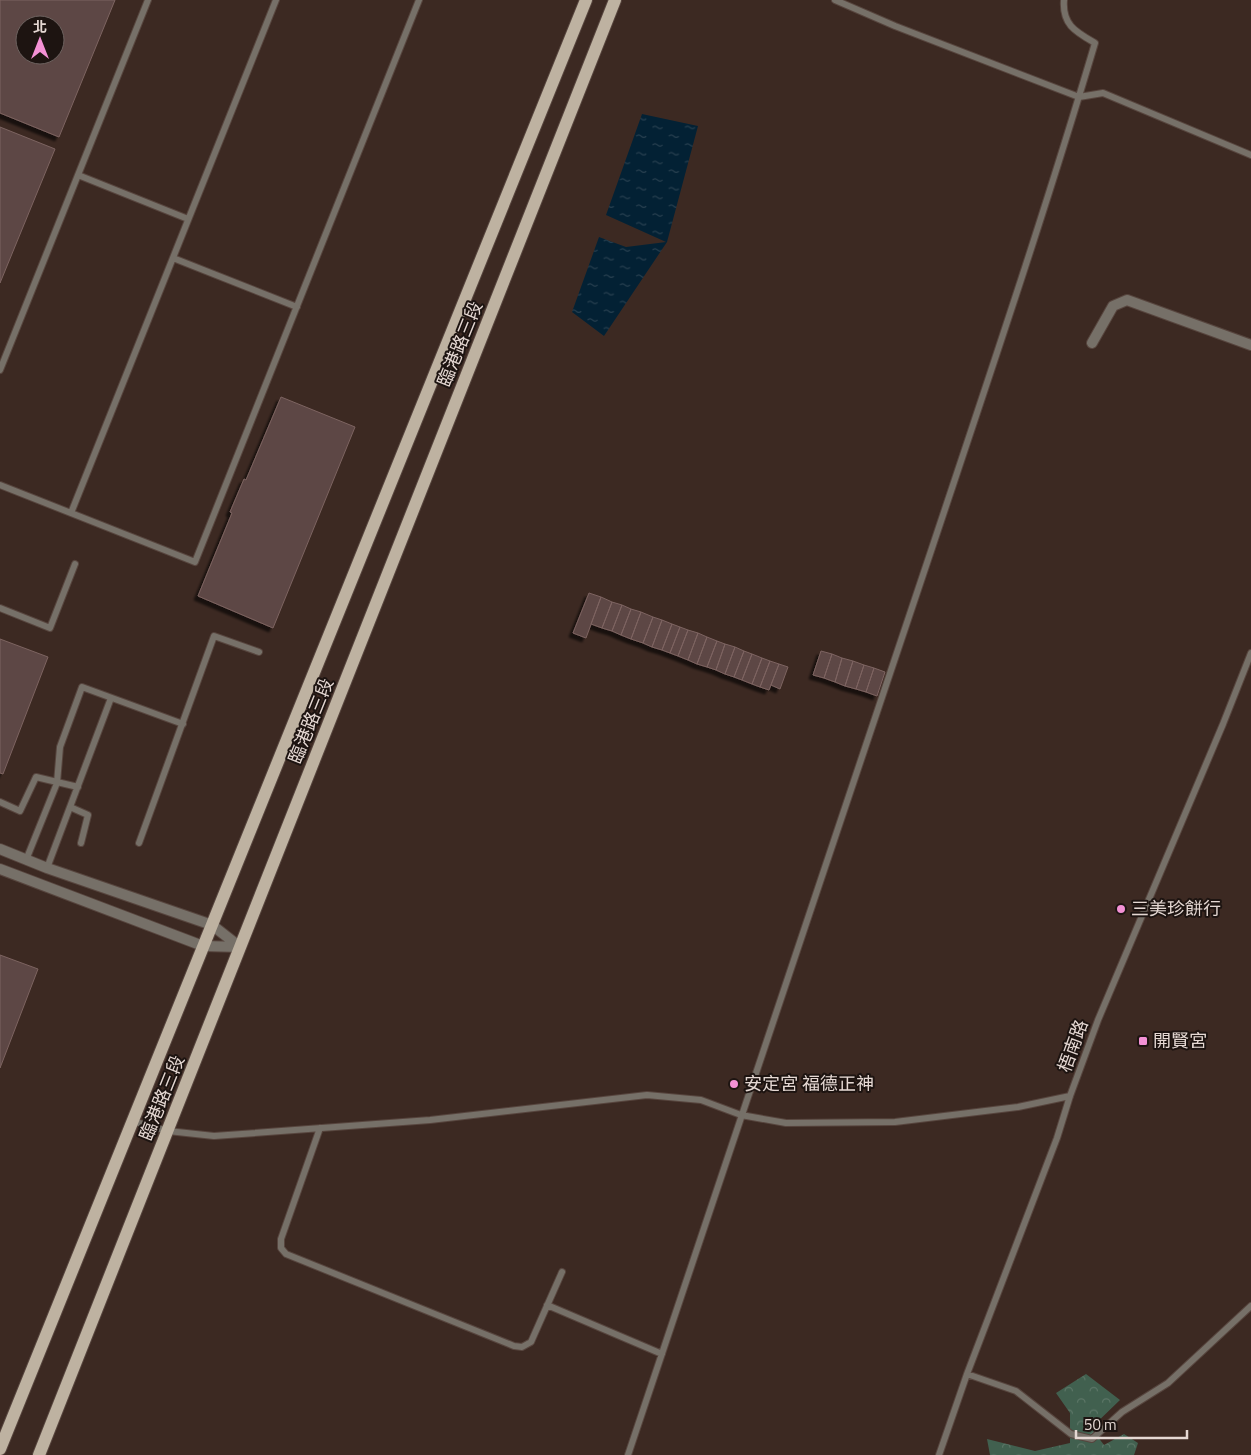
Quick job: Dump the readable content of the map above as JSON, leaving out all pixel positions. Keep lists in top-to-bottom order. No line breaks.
{"streets":{"main road":["臨港路三段"],"lane":["梧南路"]},"places":{"other":["三美珍餅行","安定宮 福德正神"],"transit":["開賢宮"]},"scale_bar":"50 m","north":"top"}
